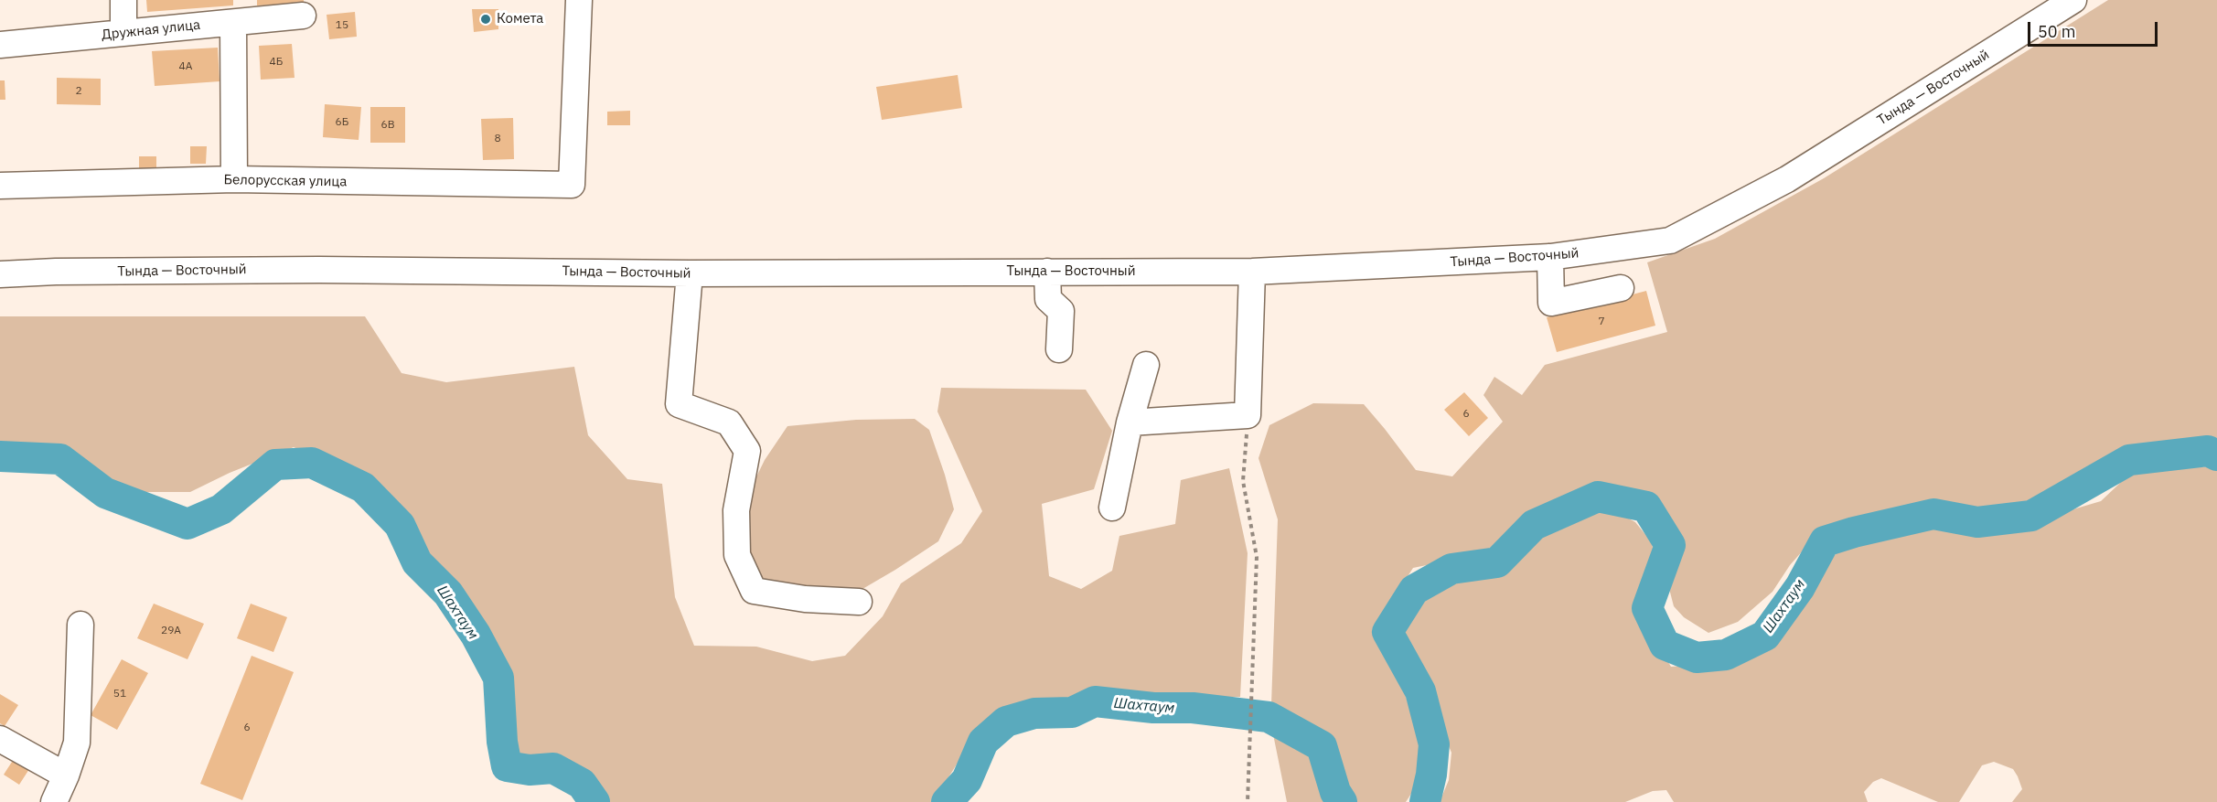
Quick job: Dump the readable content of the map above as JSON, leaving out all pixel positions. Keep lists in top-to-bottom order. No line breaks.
{"streets":{"street":["Дружная улица","Тында — Восточный","Белорусская улица"]},"water":["Шахтаум"],"places":["Комета"],"house_numbers":["15","4Б","4А","2","6Б","6В","8","7","6","29А","51","6"],"scale_bar":"50 m"}
